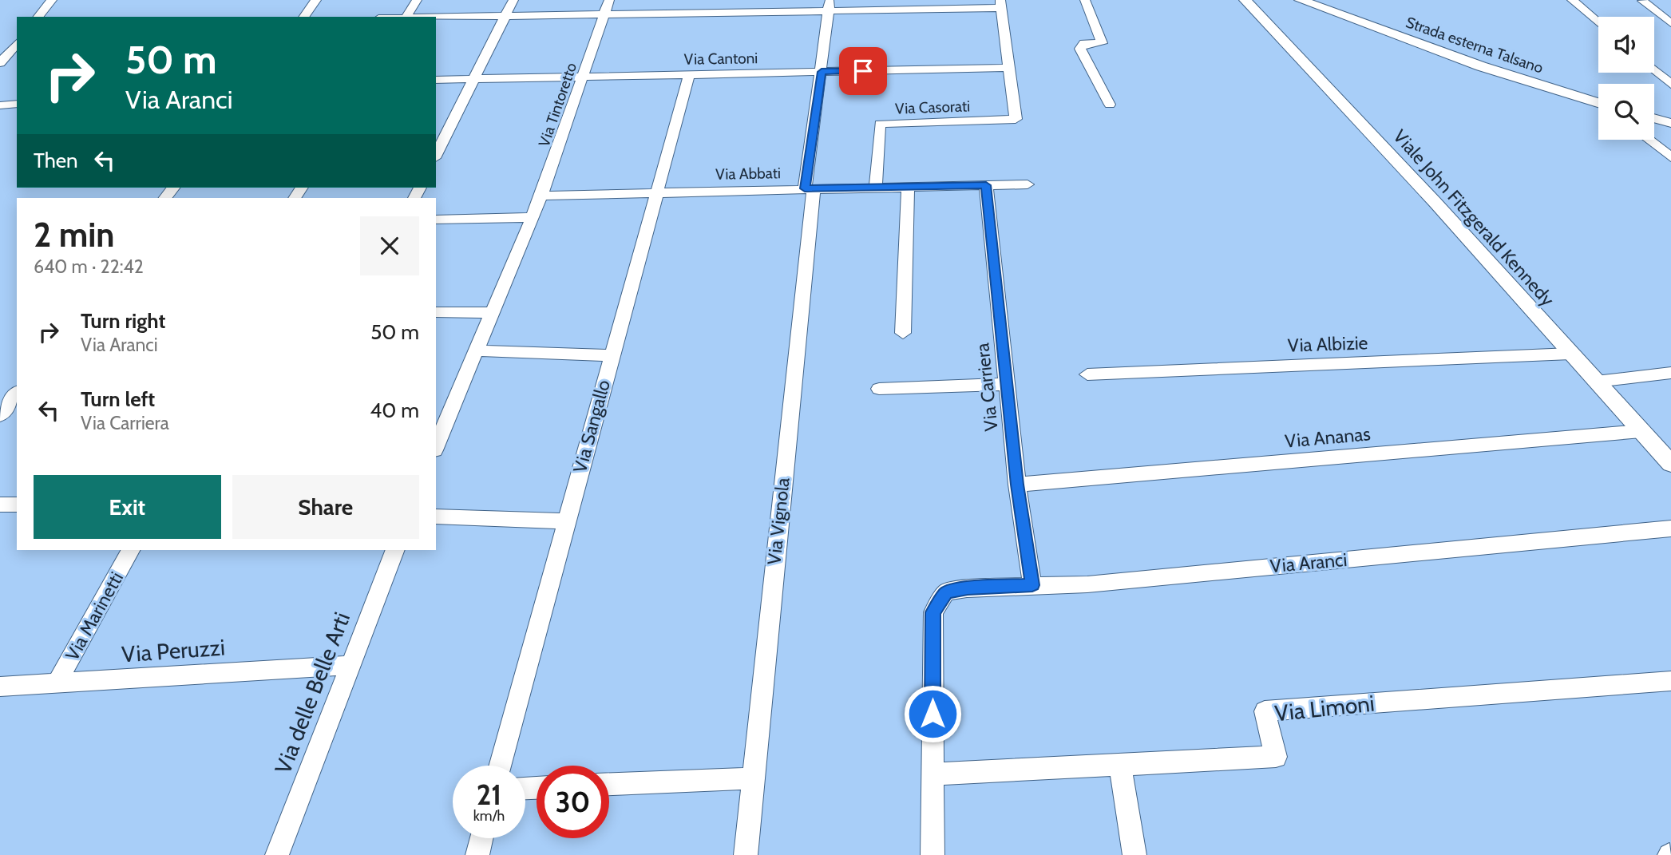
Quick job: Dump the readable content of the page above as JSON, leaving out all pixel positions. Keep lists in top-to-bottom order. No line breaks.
{"streets":{"street":["Strada esterna Talsano","Via Cantoni","Via Tintoretto","Via Casorati","Via Abbati","Viale John Fitzgerald Kennedy","Via Albizie","Via Carriera","Via Sangallo","Via Ananas","Via Vignola","Via Aranci","Via Marinetti","Via Peruzzi","Via delle Belle Arti","Via Limoni"]},"crossings":[["Via Cantoni","Via Tintoretto"],["Via Cantoni","Via Casorati"],["Via Cantoni","Via Sangallo"],["Via Cantoni","Via Vignola"],["Via Tintoretto","Via Abbati"],["Via Casorati","Via Abbati"],["Via Abbati","Via Carriera"],["Via Abbati","Via Sangallo"],["Via Abbati","Via Vignola"],["Viale John Fitzgerald Kennedy","Via Albizie"],["Viale John Fitzgerald Kennedy","Via Ananas"],["Via Carriera","Via Ananas"],["Via Carriera","Via Aranci"],["Via Aranci","Via Limoni"],["Via Marinetti","Via Peruzzi"],["Via Peruzzi","Via delle Belle Arti"]],"page":{"turn":["50 m","Via Aranci"],"then":"Then","heading":["2 min","640 m · 22:42"],"list":[{"name":"Turn right","note":"Via Aranci","value":"50 m"},{"name":"Turn left","note":"Via Carriera","value":"40 m"}],"buttons":["Exit","Share"],"speed":"21 km/h","limit":"30"}}
